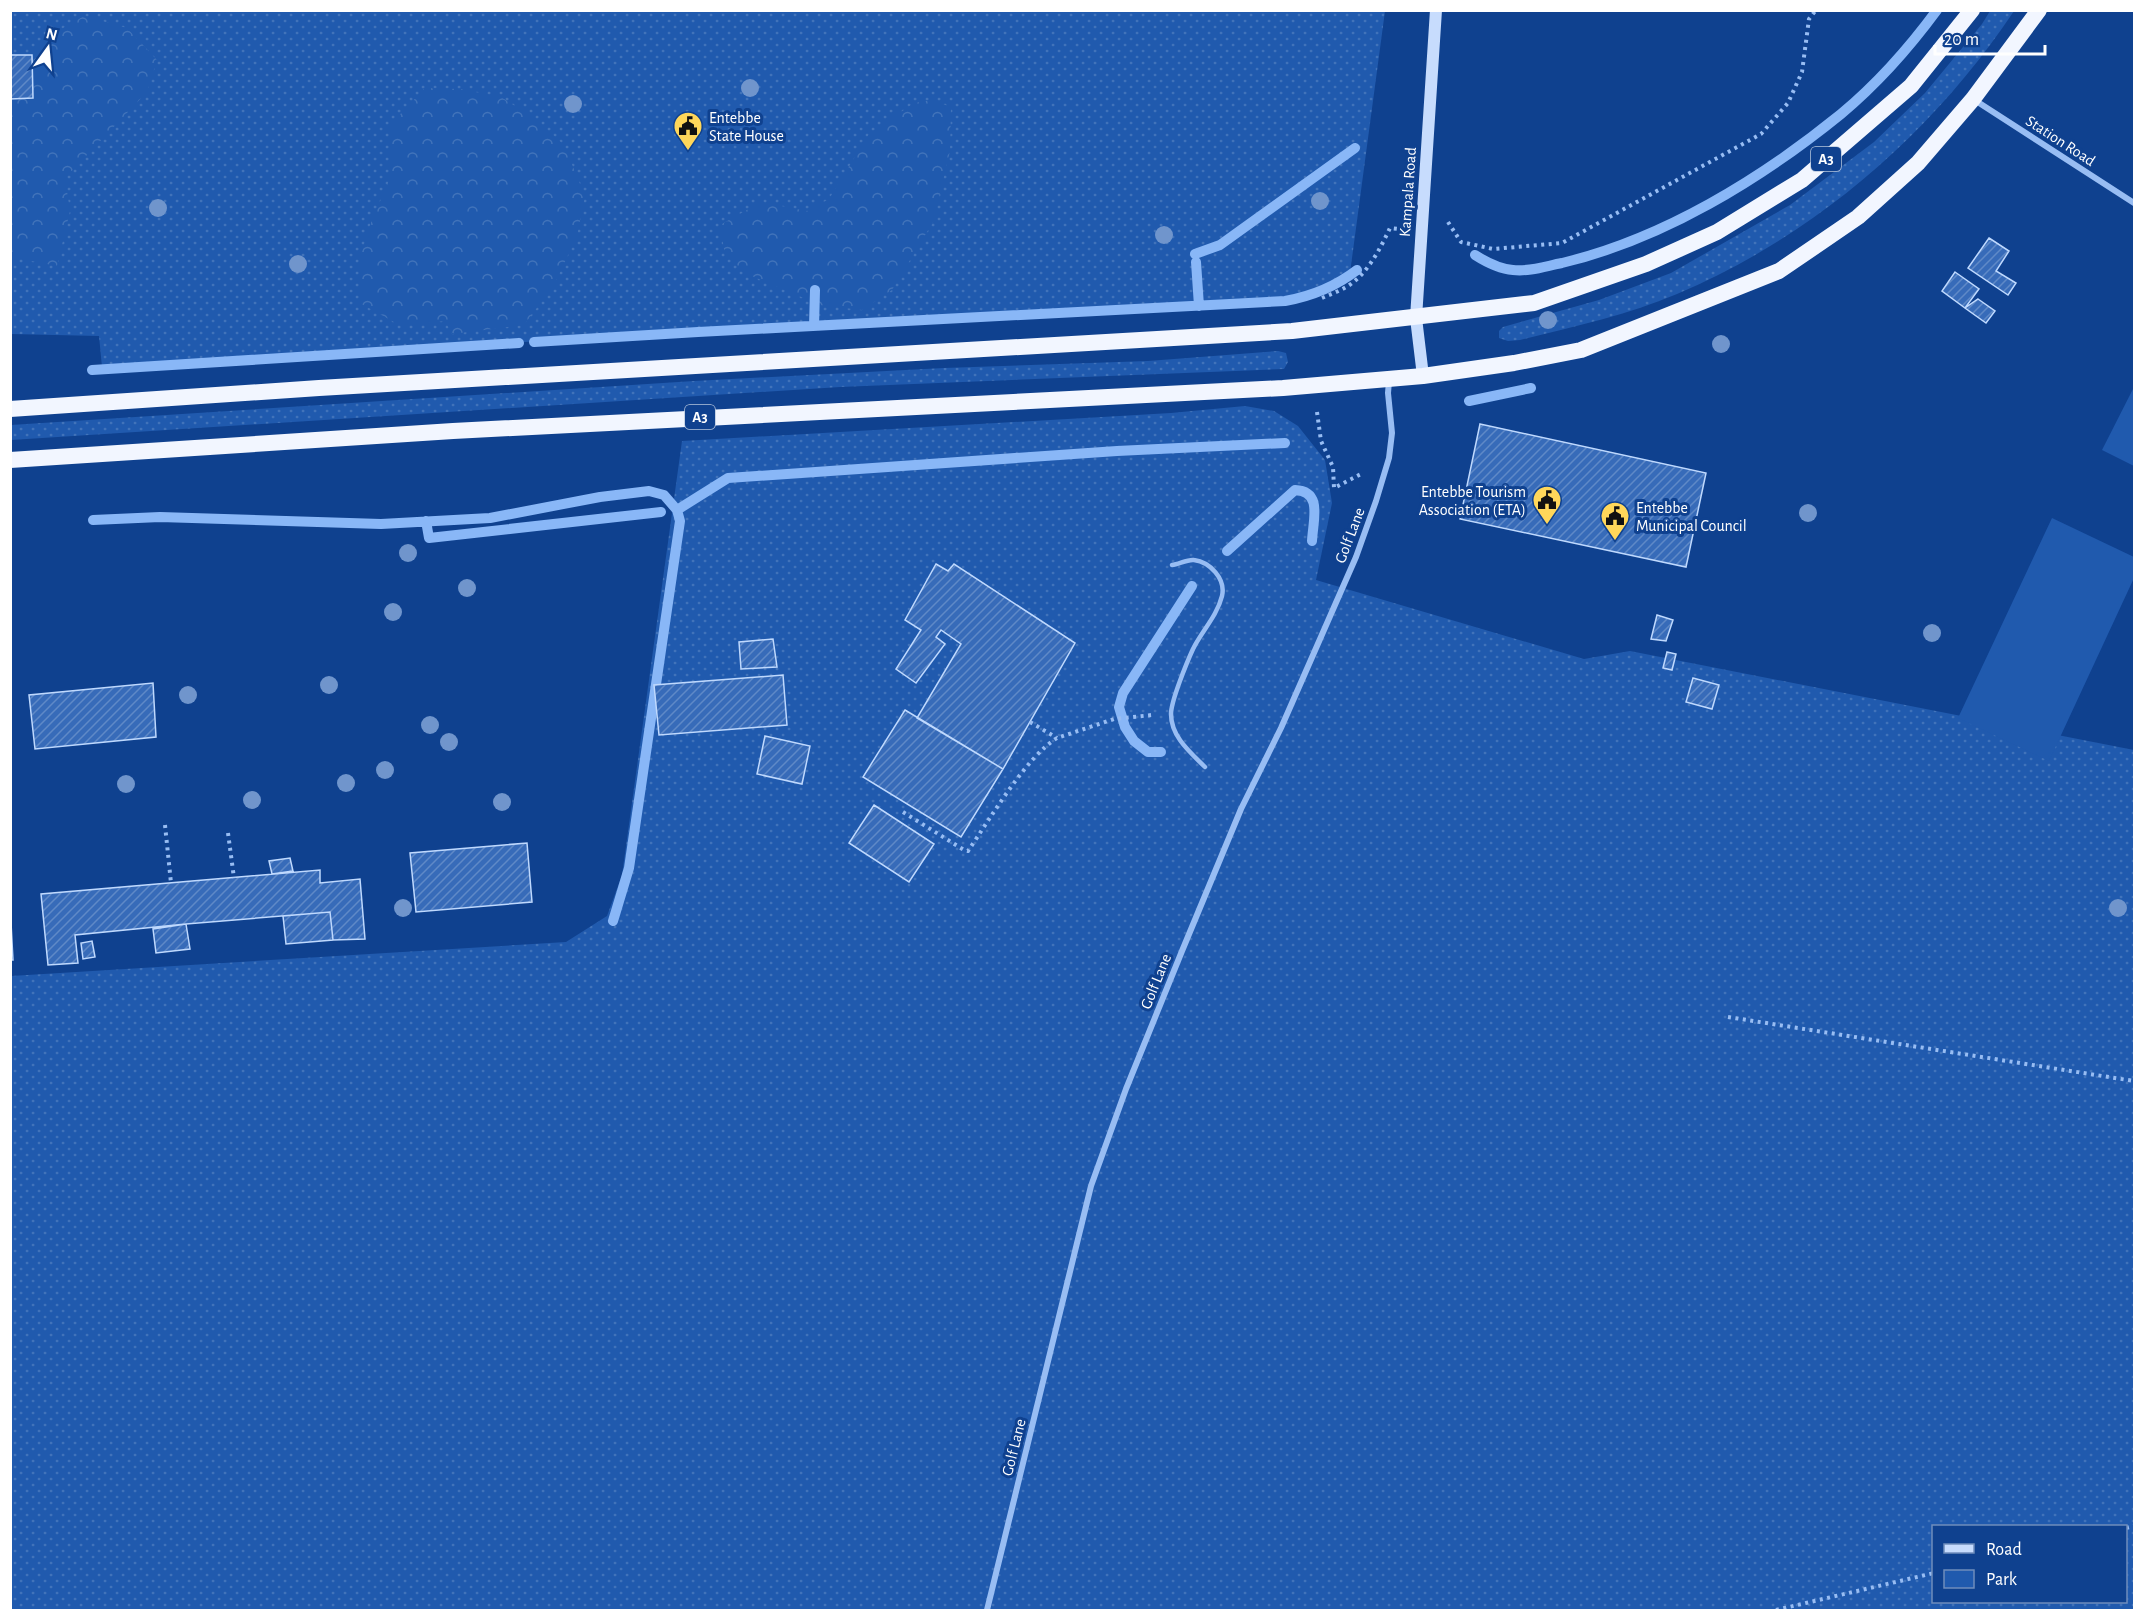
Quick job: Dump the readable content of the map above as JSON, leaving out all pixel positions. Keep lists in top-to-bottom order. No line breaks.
{"streets":{"highway":["A3"],"main road":["Kampala Road"],"street":["Station Road","Golf Lane"]},"crossings":[["A3","Kampala Road"],["A3","Golf Lane"]],"places":{"public building":["Entebbe State House","Entebbe Tourism Association (ETA)","Entebbe Municipal Council"]},"legend":["Road","Park"],"scale_bar":"20 m","north":"top"}
